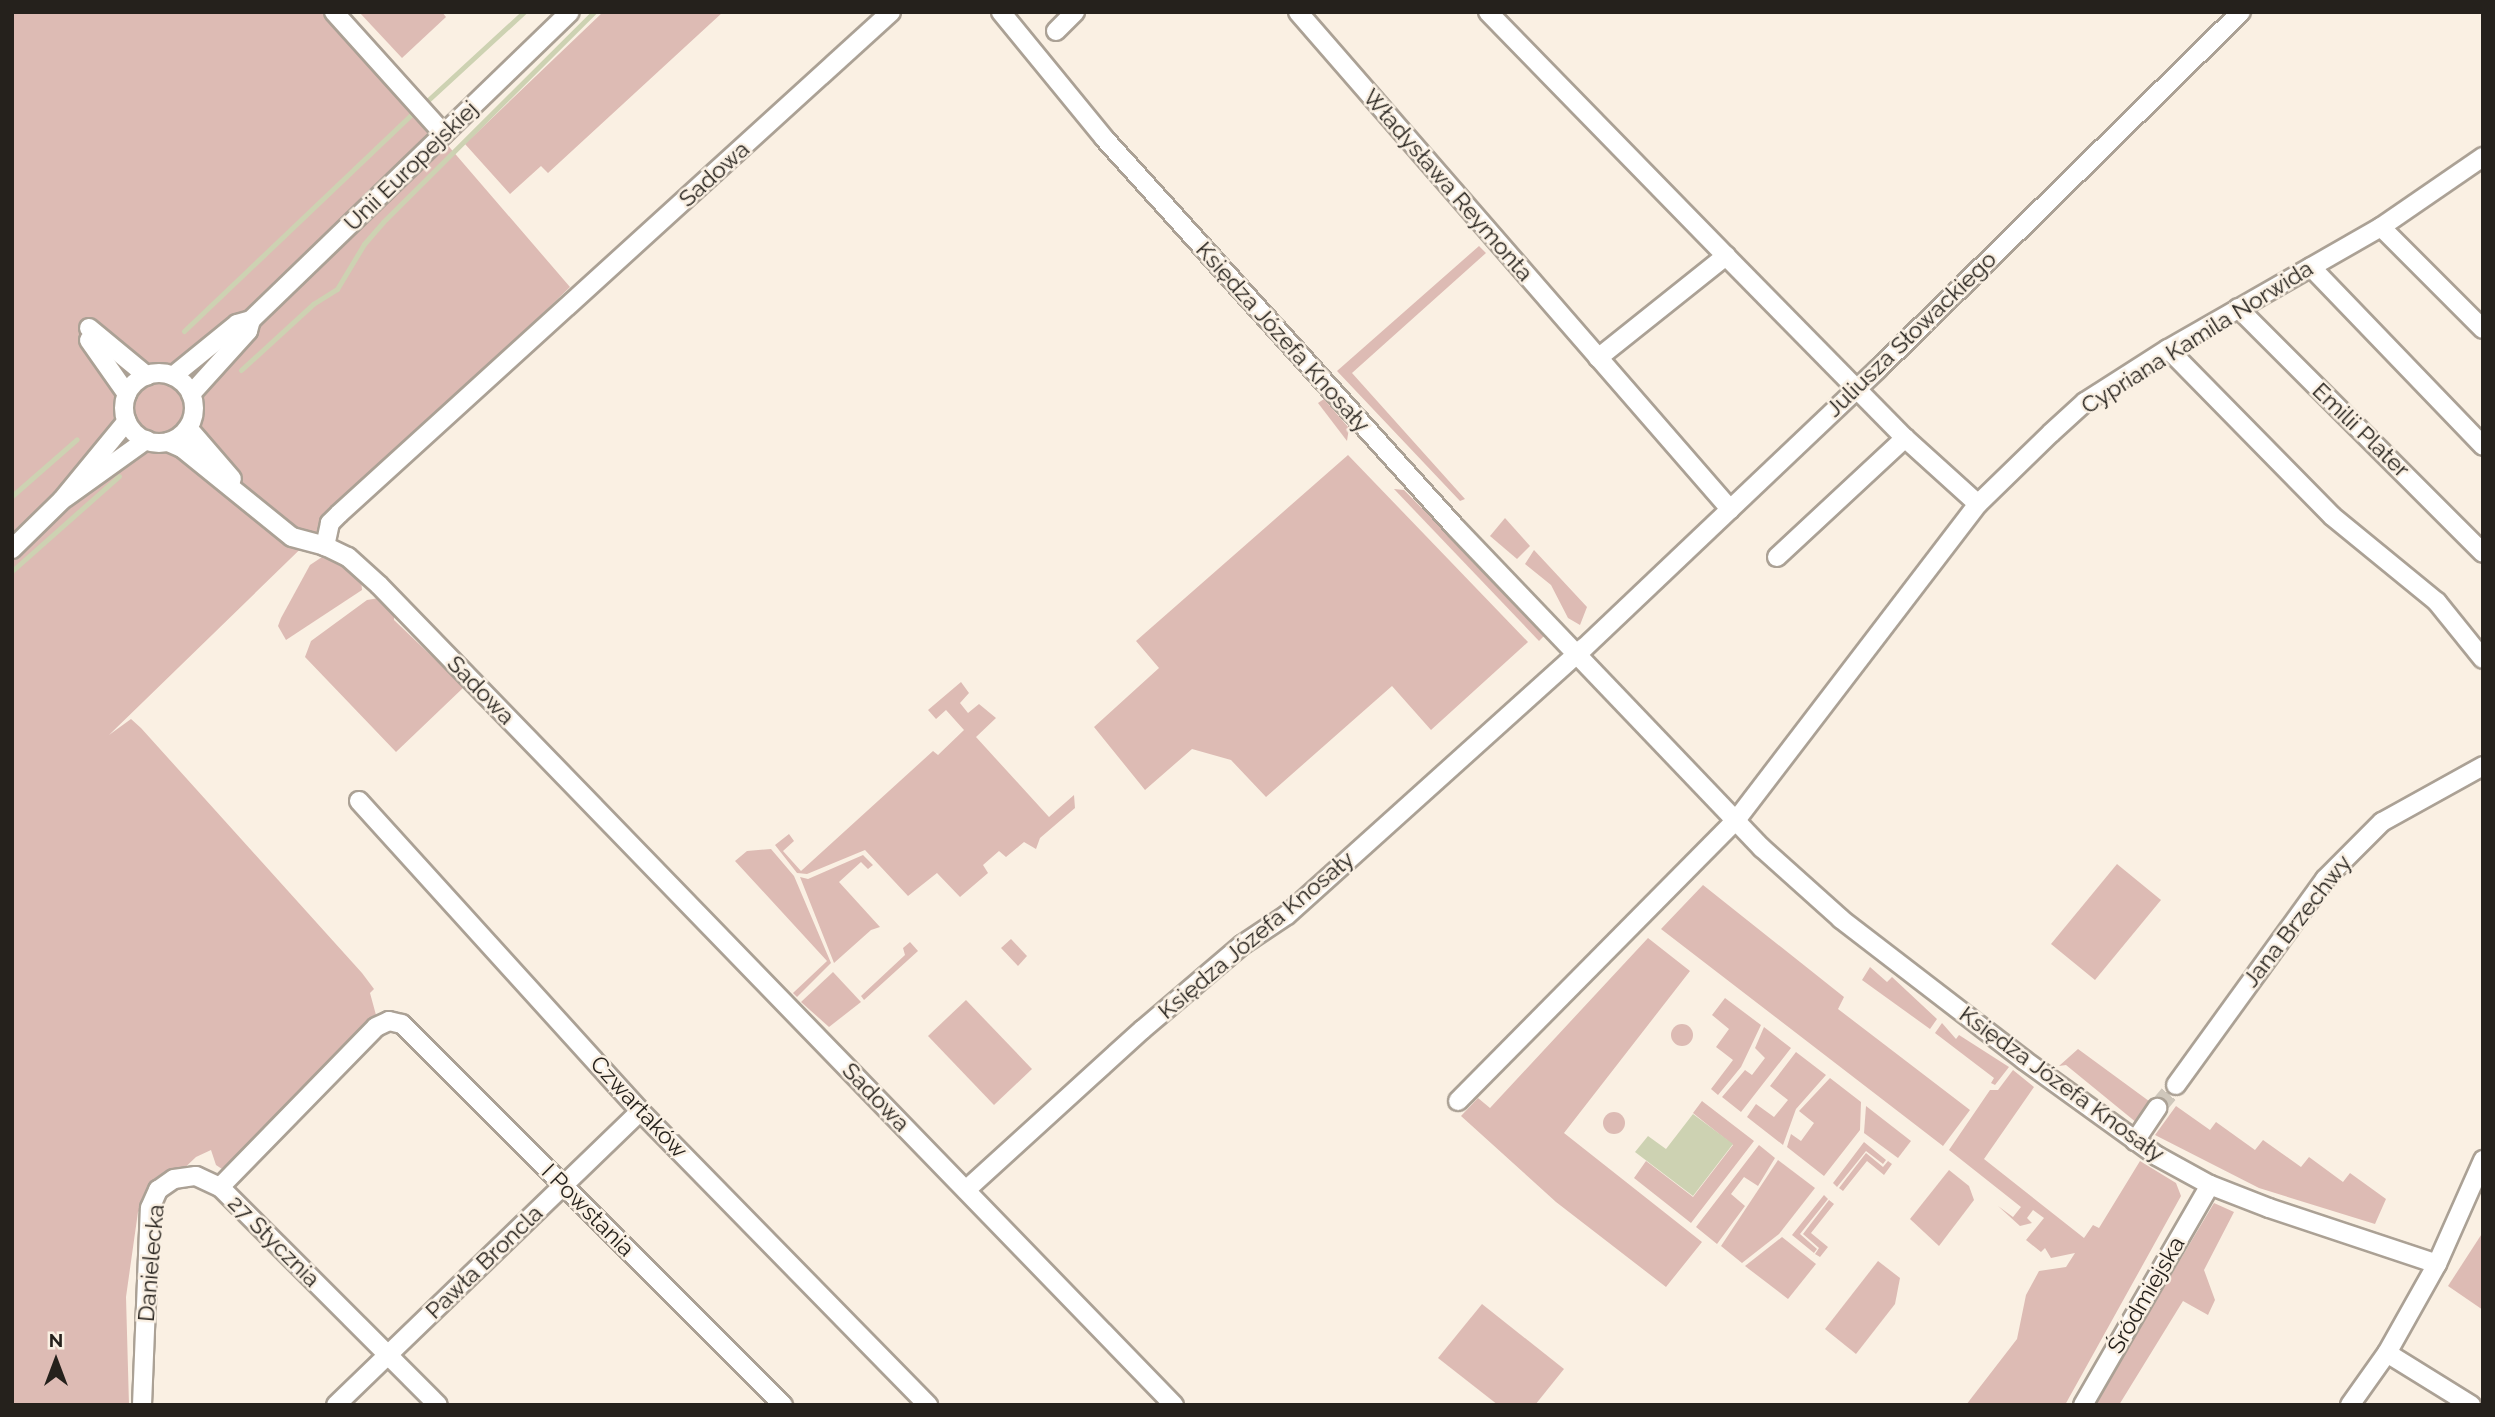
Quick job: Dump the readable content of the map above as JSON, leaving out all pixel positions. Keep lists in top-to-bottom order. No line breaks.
{"streets":{"street":["Unii Europejskiej","Sadowa","Władysława Reymonta","Juliusza Słowackiego","Księdza Józefa Knosały","Cypriana Kamila Norwida","Emilii Plater","Jana Brzechwy","Czwartaków","I Powstania","27 Stycznia","Pawła Broncla","Danielecka","Śródmiejska"]},"crossings":[["Sadowa","Księdza Józefa Knosały"],["Władysława Reymonta","Juliusza Słowackiego"],["Juliusza Słowackiego","Księdza Józefa Knosały"],["Księdza Józefa Knosały","Cypriana Kamila Norwida"],["Księdza Józefa Knosały","Śródmiejska"],["Cypriana Kamila Norwida","Emilii Plater"],["Czwartaków","Pawła Broncla"],["I Powstania","27 Stycznia"],["I Powstania","Pawła Broncla"],["27 Stycznia","Pawła Broncla"],["27 Stycznia","Danielecka"]],"north":"top"}
